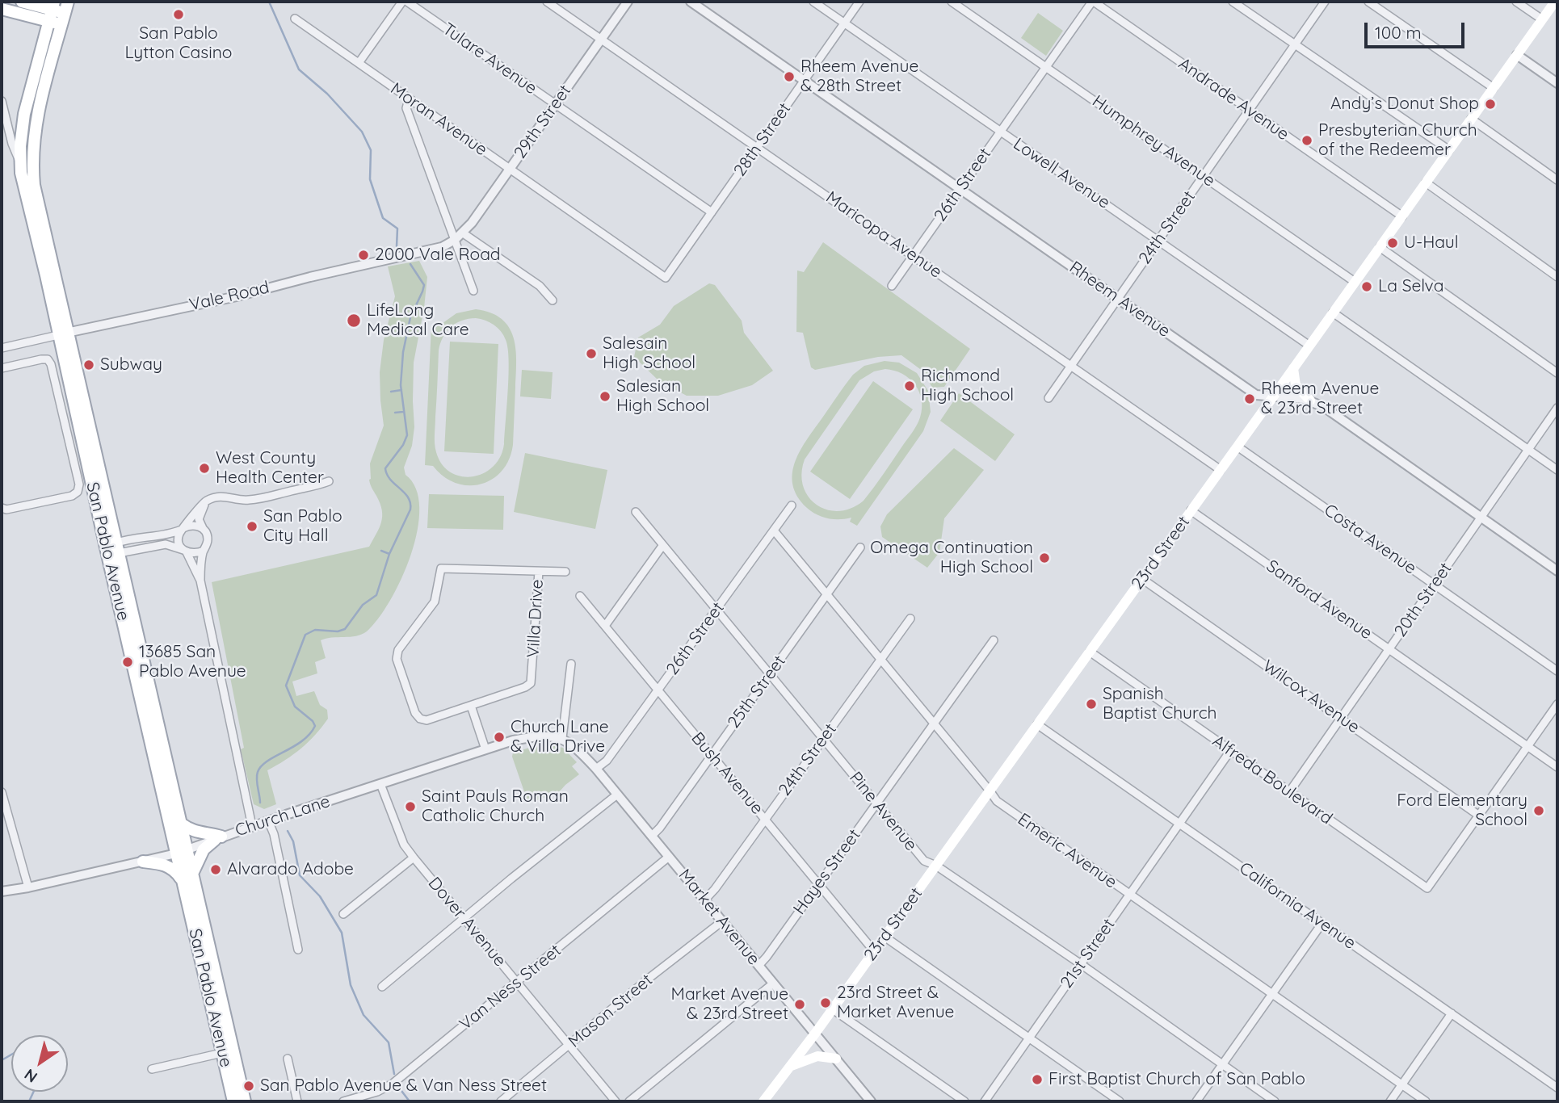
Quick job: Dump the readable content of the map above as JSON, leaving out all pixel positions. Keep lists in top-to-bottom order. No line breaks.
{"streets":{"main road":["San Pablo Avenue","23rd Street"],"street":["Tulare Avenue","Andrade Avenue","Moran Avenue","29th Street","28th Street","Humphrey Avenue","Lowell Avenue","26th Street","24th Street","Maricopa Avenue","Vale Road","Rheem Avenue","Costa Avenue","Sanford Avenue","20th Street","Villa Drive","25th Street","Wilcox Avenue","Bush Avenue","Alfreda Boulevard","Pine Avenue","Church Lane","Emeric Avenue","Hayes Street","California Avenue","Market Avenue","Dover Avenue","21st Street","Van Ness Street","Mason Street"]},"crossings":[["Tulare Avenue","29th Street"],["Tulare Avenue","28th Street"],["Andrade Avenue","26th Street"],["Andrade Avenue","24th Street"],["Andrade Avenue","23rd Street"],["Moran Avenue","29th Street"],["Moran Avenue","28th Street"],["29th Street","Maricopa Avenue"],["29th Street","Vale Road"],["28th Street","Lowell Avenue"],["28th Street","Maricopa Avenue"],["28th Street","Rheem Avenue"],["Humphrey Avenue","26th Street"],["Humphrey Avenue","24th Street"],["Humphrey Avenue","23rd Street"],["Lowell Avenue","26th Street"],["Lowell Avenue","24th Street"],["Lowell Avenue","23rd Street"],["26th Street","Maricopa Avenue"],["26th Street","Rheem Avenue"],["26th Street","Bush Avenue"],["26th Street","Pine Avenue"],["26th Street","Emeric Avenue"],["26th Street","Market Avenue"],["24th Street","Maricopa Avenue"],["24th Street","Rheem Avenue"],["24th Street","Bush Avenue"],["24th Street","Pine Avenue"],["24th Street","Emeric Avenue"],["24th Street","Market Avenue"],["Maricopa Avenue","23rd Street"],["Vale Road","San Pablo Avenue"],["Rheem Avenue","23rd Street"],["Rheem Avenue","20th Street"],["Costa Avenue","23rd Street"],["Costa Avenue","20th Street"],["San Pablo Avenue","Church Lane"],["23rd Street","Sanford Avenue"],["23rd Street","Wilcox Avenue"],["23rd Street","Bush Avenue"],["23rd Street","Alfreda Boulevard"],["23rd Street","Pine Avenue"],["23rd Street","Emeric Avenue"],["23rd Street","California Avenue"],["23rd Street","Market Avenue"],["Sanford Avenue","20th Street"],["20th Street","Wilcox Avenue"],["20th Street","Alfreda Boulevard"],["25th Street","Bush Avenue"],["25th Street","Pine Avenue"],["25th Street","Emeric Avenue"],["25th Street","Market Avenue"],["Wilcox Avenue","Alfreda Boulevard"],["Bush Avenue","Hayes Street"],["Alfreda Boulevard","21st Street"],["Pine Avenue","Hayes Street"],["Pine Avenue","21st Street"],["Church Lane","Market Avenue"],["Church Lane","Dover Avenue"],["Emeric Avenue","Hayes Street"],["Emeric Avenue","21st Street"],["Hayes Street","Market Avenue"],["California Avenue","21st Street"],["Market Avenue","Van Ness Street"],["Market Avenue","Mason Street"],["Dover Avenue","Van Ness Street"],["Dover Avenue","Mason Street"]],"places":["San Pablo Lytton Casino","Rheem Avenue & 28th Street","Andy’s Donut Shop","Presbyterian Church of the Redeemer","U-Haul","2000 Vale Road","La Selva","LifeLong Medical Care","Salesain High School","Subway","Richmond High School","Salesian High School","Rheem Avenue & 23rd Street","West County Health Center","San Pablo City Hall","Omega Continuation High School","13685 San Pablo Avenue","Spanish Baptist Church","Church Lane & Villa Drive","Saint Pauls Roman Catholic Church","Ford Elementary School","Alvarado Adobe","23rd Street & Market Avenue","Market Avenue & 23rd Street","First Baptist Church of San Pablo","San Pablo Avenue & Van Ness Street"],"scale_bar":"100 m","north":"bottom left"}
